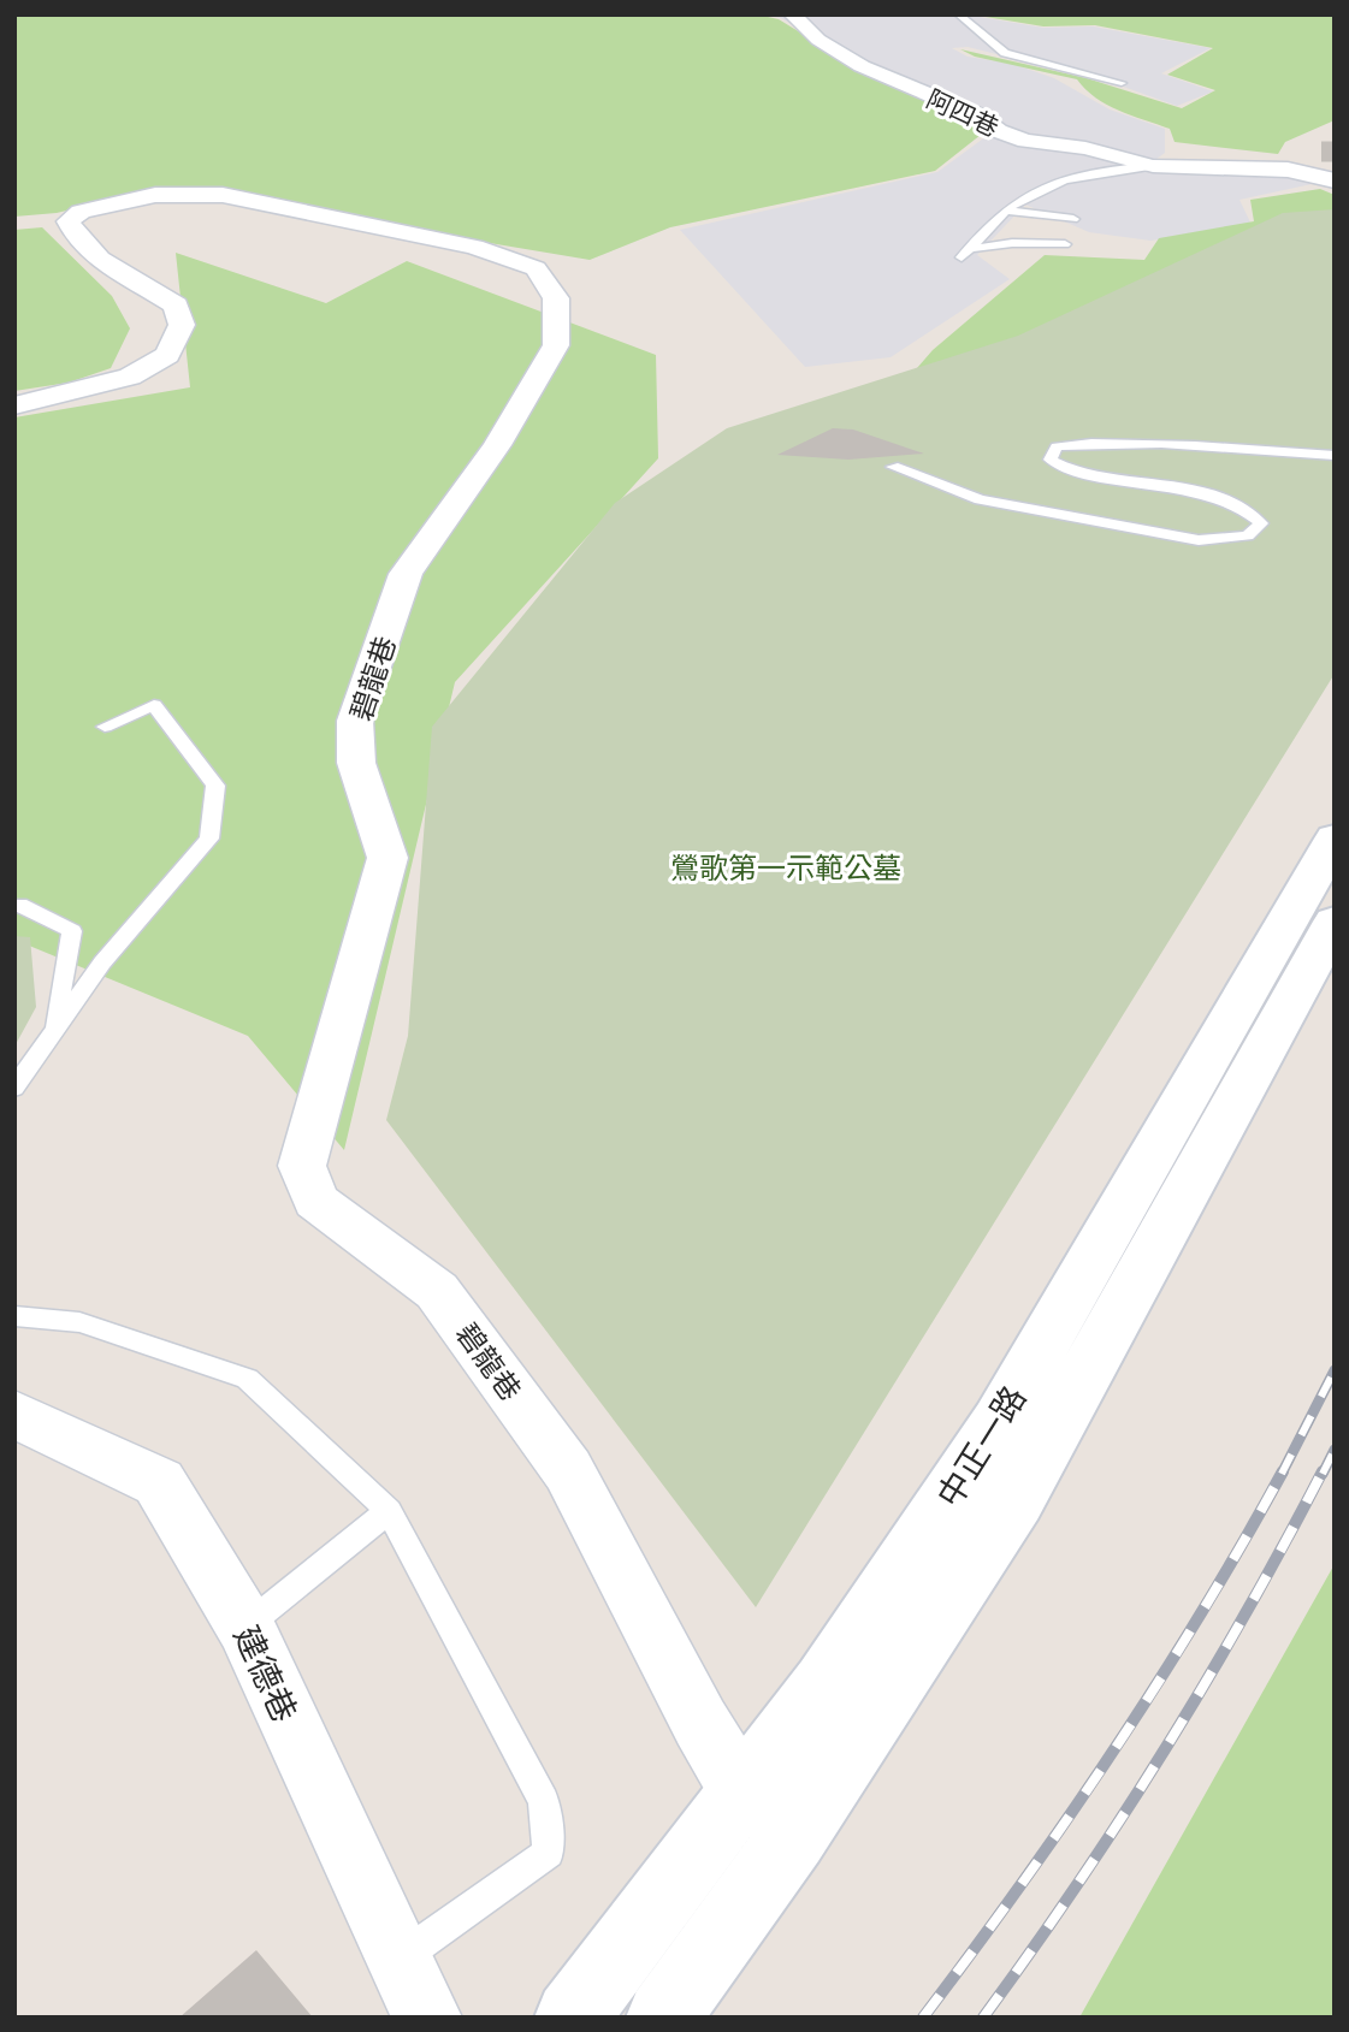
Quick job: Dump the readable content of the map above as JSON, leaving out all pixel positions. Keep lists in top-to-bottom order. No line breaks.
{"streets":{"main road":["中正一路"],"street":["阿四巷","碧龍巷","建德巷"]},"crossings":[["碧龍巷","中正一路"]],"parks":["鶯歌第一示範公墓"]}
